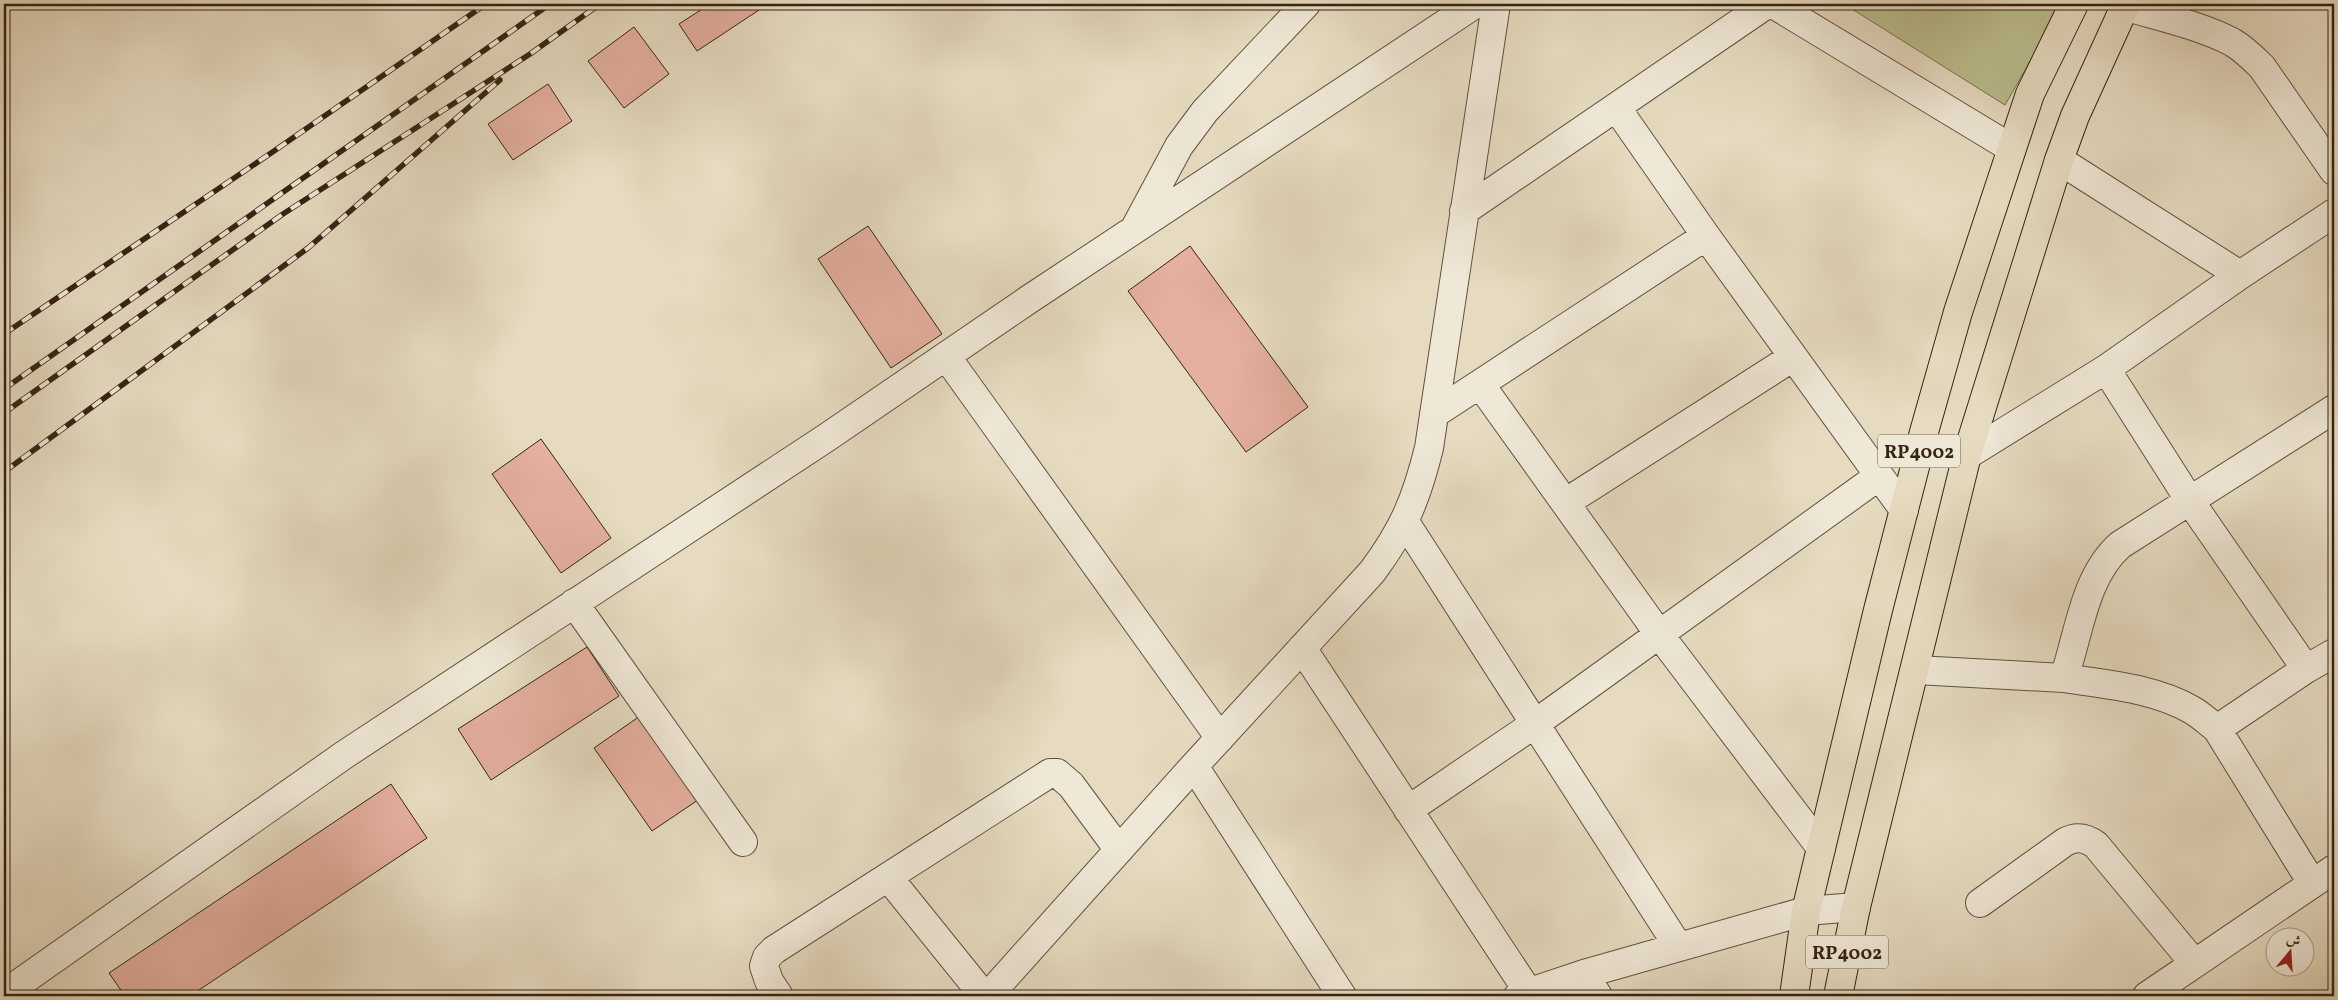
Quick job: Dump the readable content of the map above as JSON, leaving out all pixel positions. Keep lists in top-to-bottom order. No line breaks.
{"streets":{"highway":["RP4002"]},"north":"top"}
